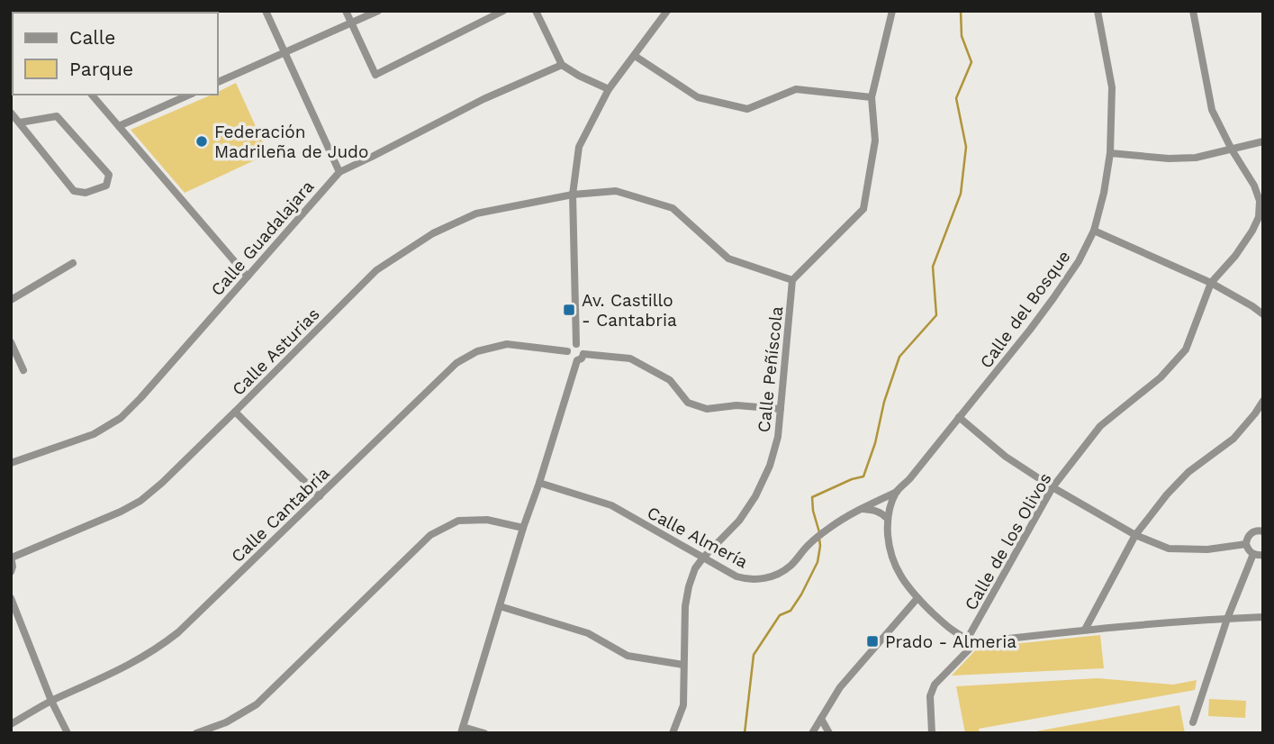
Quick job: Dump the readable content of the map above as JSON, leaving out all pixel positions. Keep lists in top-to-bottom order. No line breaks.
{"streets":{"street":["Calle Guadalajara","Calle del Bosque","Calle Asturias","Calle Peñíscola","Calle Cantabria","Calle Almería","Calle de los Olivos"]},"crossings":[["Calle del Bosque","Calle Almería"],["Calle del Bosque","Calle de los Olivos"],["Calle Asturias","Calle Peñíscola"],["Calle Peñíscola","Calle Almería"]],"places":{"other":["Federación Madrileña de Judo"],"transit":["Av. Castillo - Cantabria","Prado - Almeria"]},"legend":["Calle","Parque"]}
